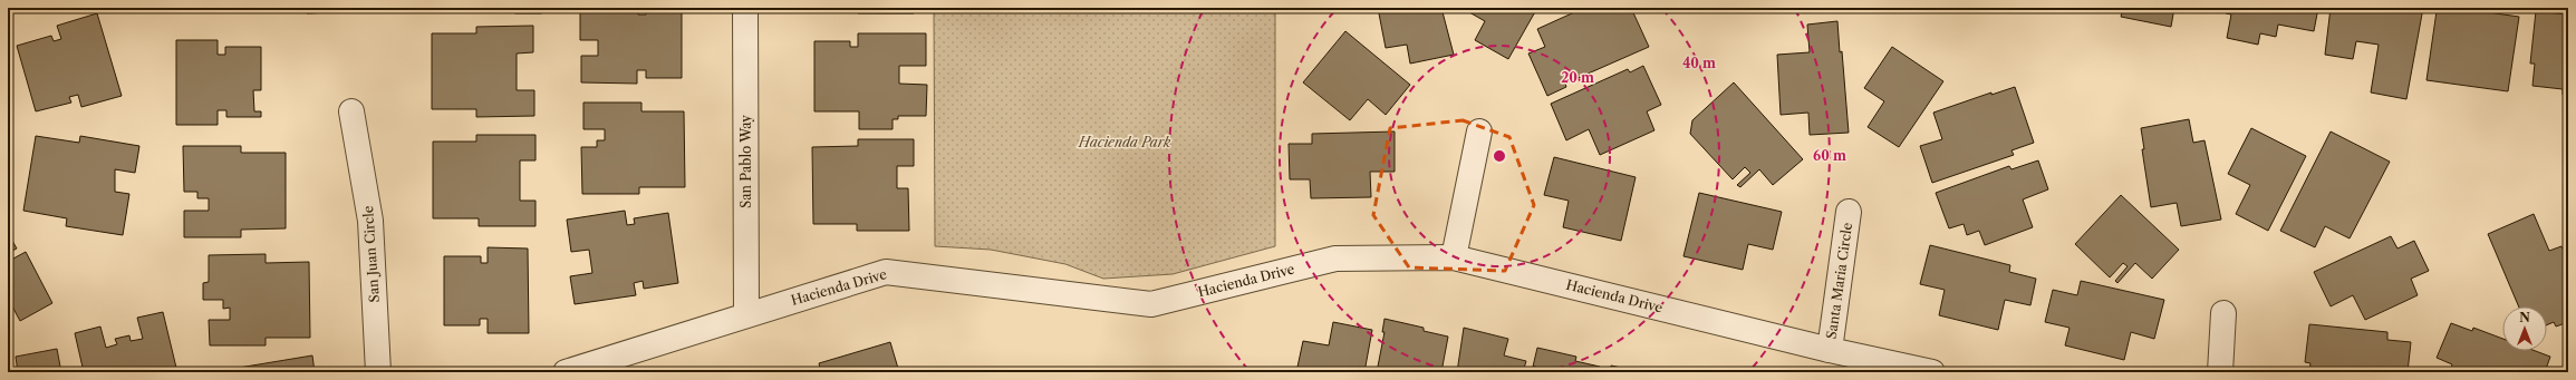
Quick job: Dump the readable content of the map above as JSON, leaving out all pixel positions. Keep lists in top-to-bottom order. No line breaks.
{"streets":{"street":["San Pablo Way","San Juan Circle","Hacienda Drive","Santa Maria Circle"]},"crossings":[["San Pablo Way","Hacienda Drive"],["Hacienda Drive","Santa Maria Circle"]],"parks":["Hacienda Park"],"north":"top","rings":["40 m","20 m","60 m"]}
